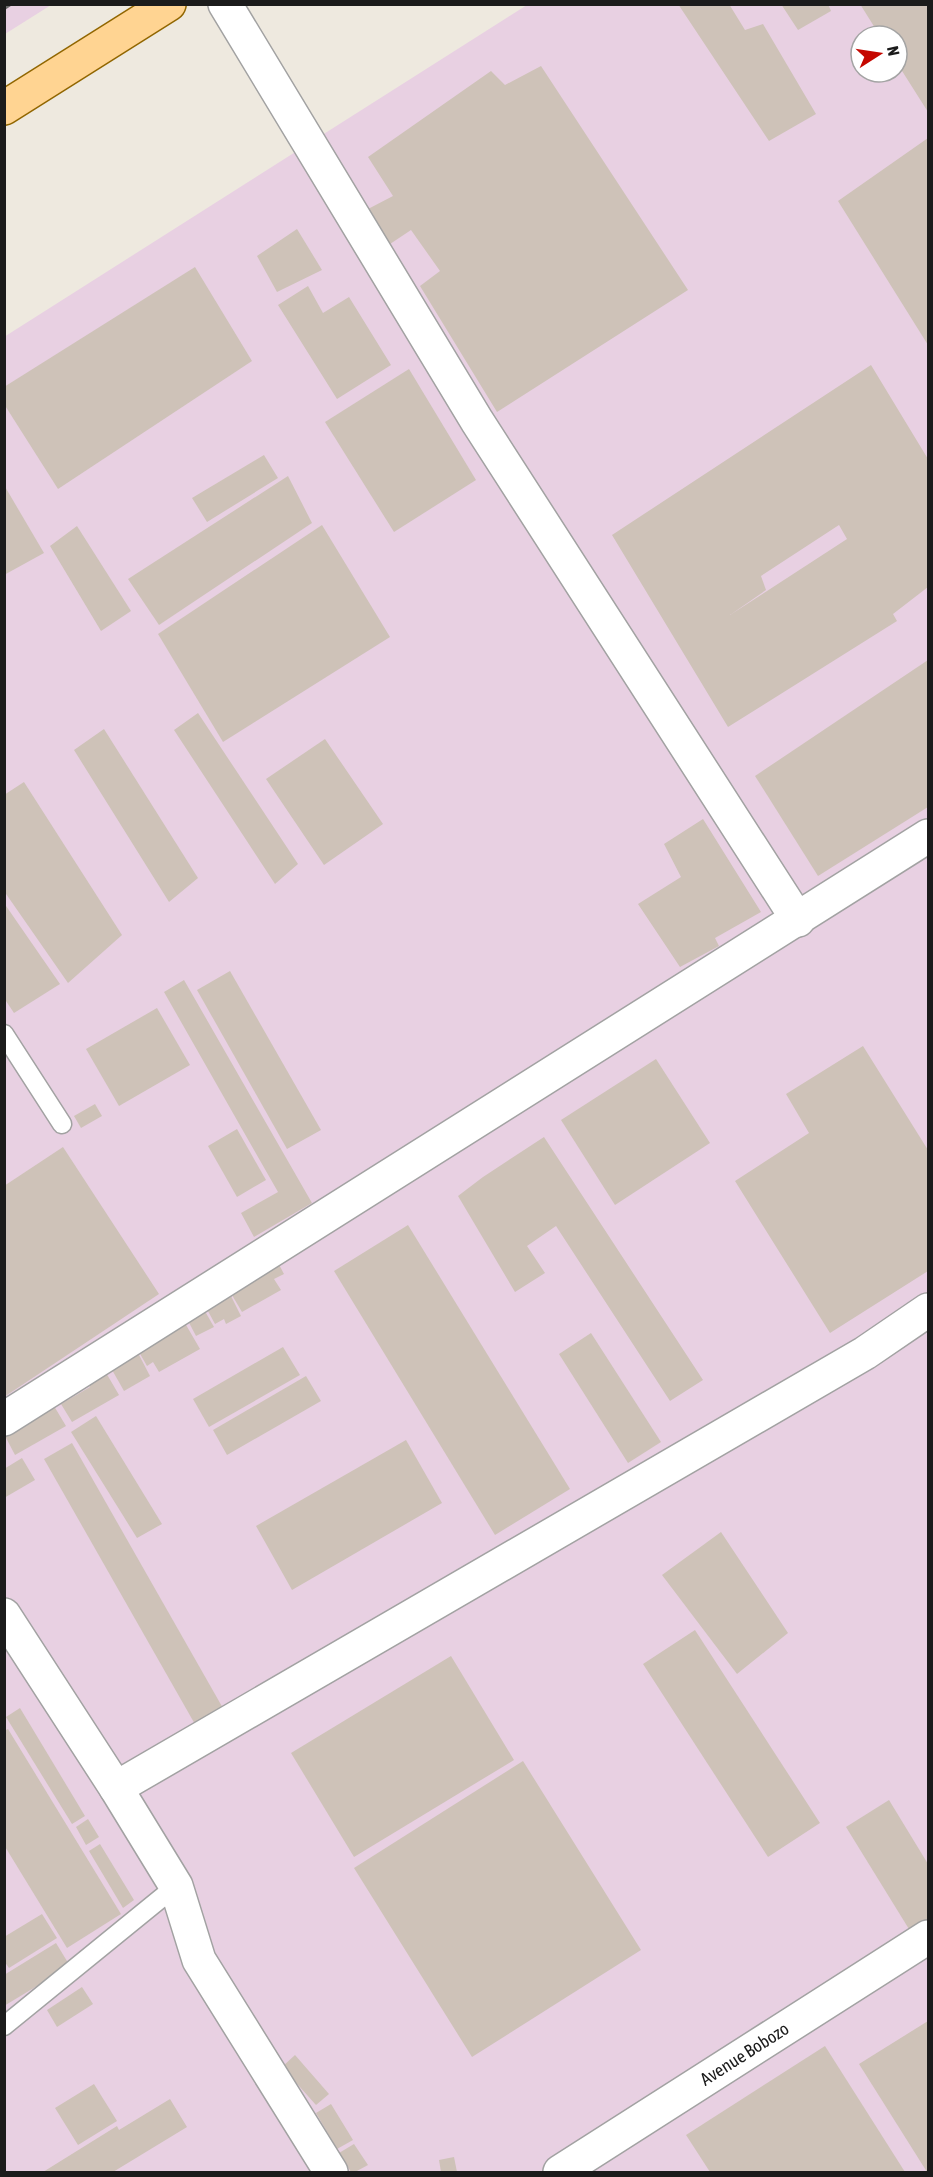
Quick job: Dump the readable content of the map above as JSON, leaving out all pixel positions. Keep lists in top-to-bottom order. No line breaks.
{"streets":{"street":["Avenue Bobozo"]},"north":"right"}
